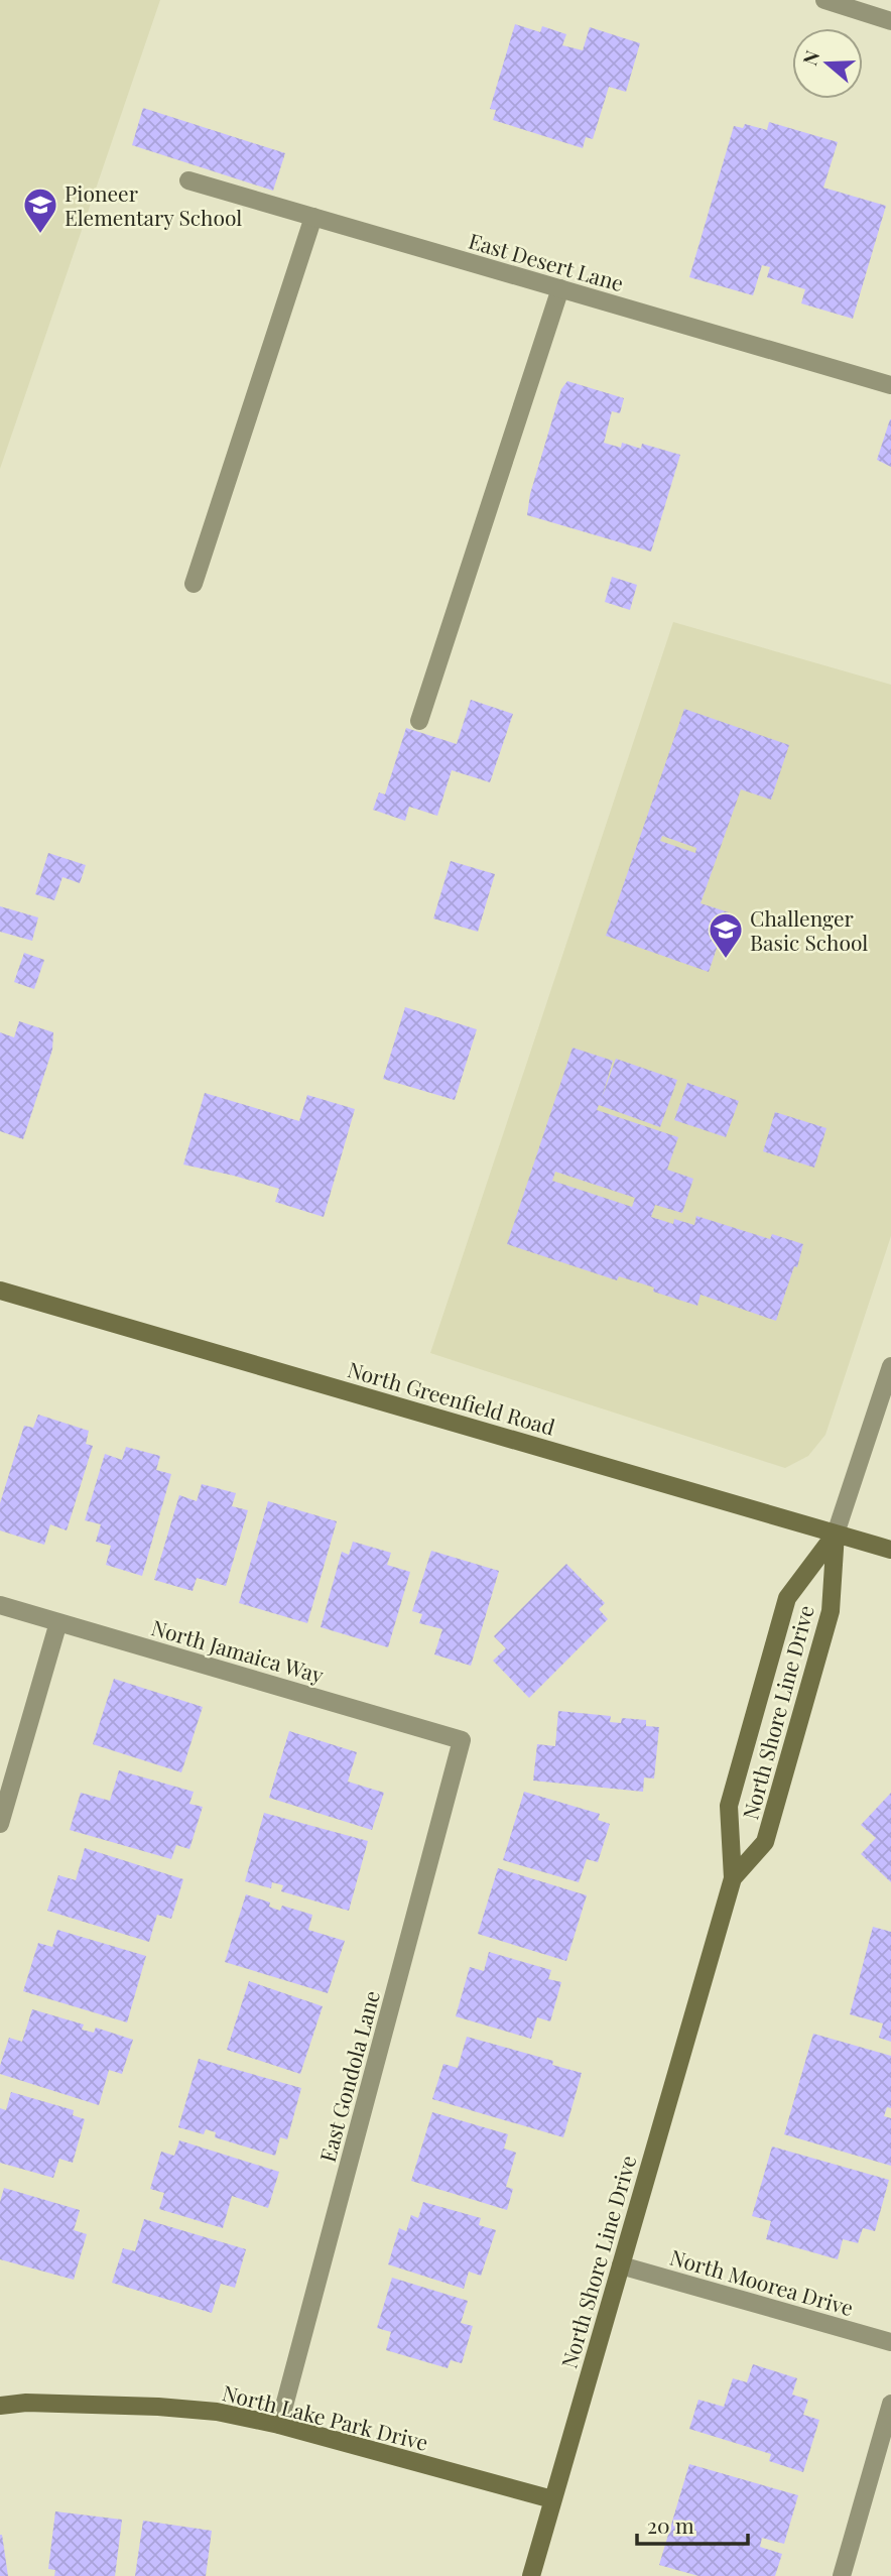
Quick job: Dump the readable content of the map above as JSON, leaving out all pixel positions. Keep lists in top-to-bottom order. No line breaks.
{"streets":{"street":["East Desert Lane","North Greenfield Road","North Jamaica Way","North Shore Line Drive","East Gondola Lane","North Moorea Drive","North Lake Park Drive"]},"crossings":[["North Greenfield Road","North Shore Line Drive"],["North Jamaica Way","East Gondola Lane"],["North Shore Line Drive","North Moorea Drive"],["North Shore Line Drive","North Lake Park Drive"],["East Gondola Lane","North Lake Park Drive"]],"places":{"school or university":["Pioneer Elementary School","Challenger Basic School"]},"scale_bar":"20 m","north":"left"}
